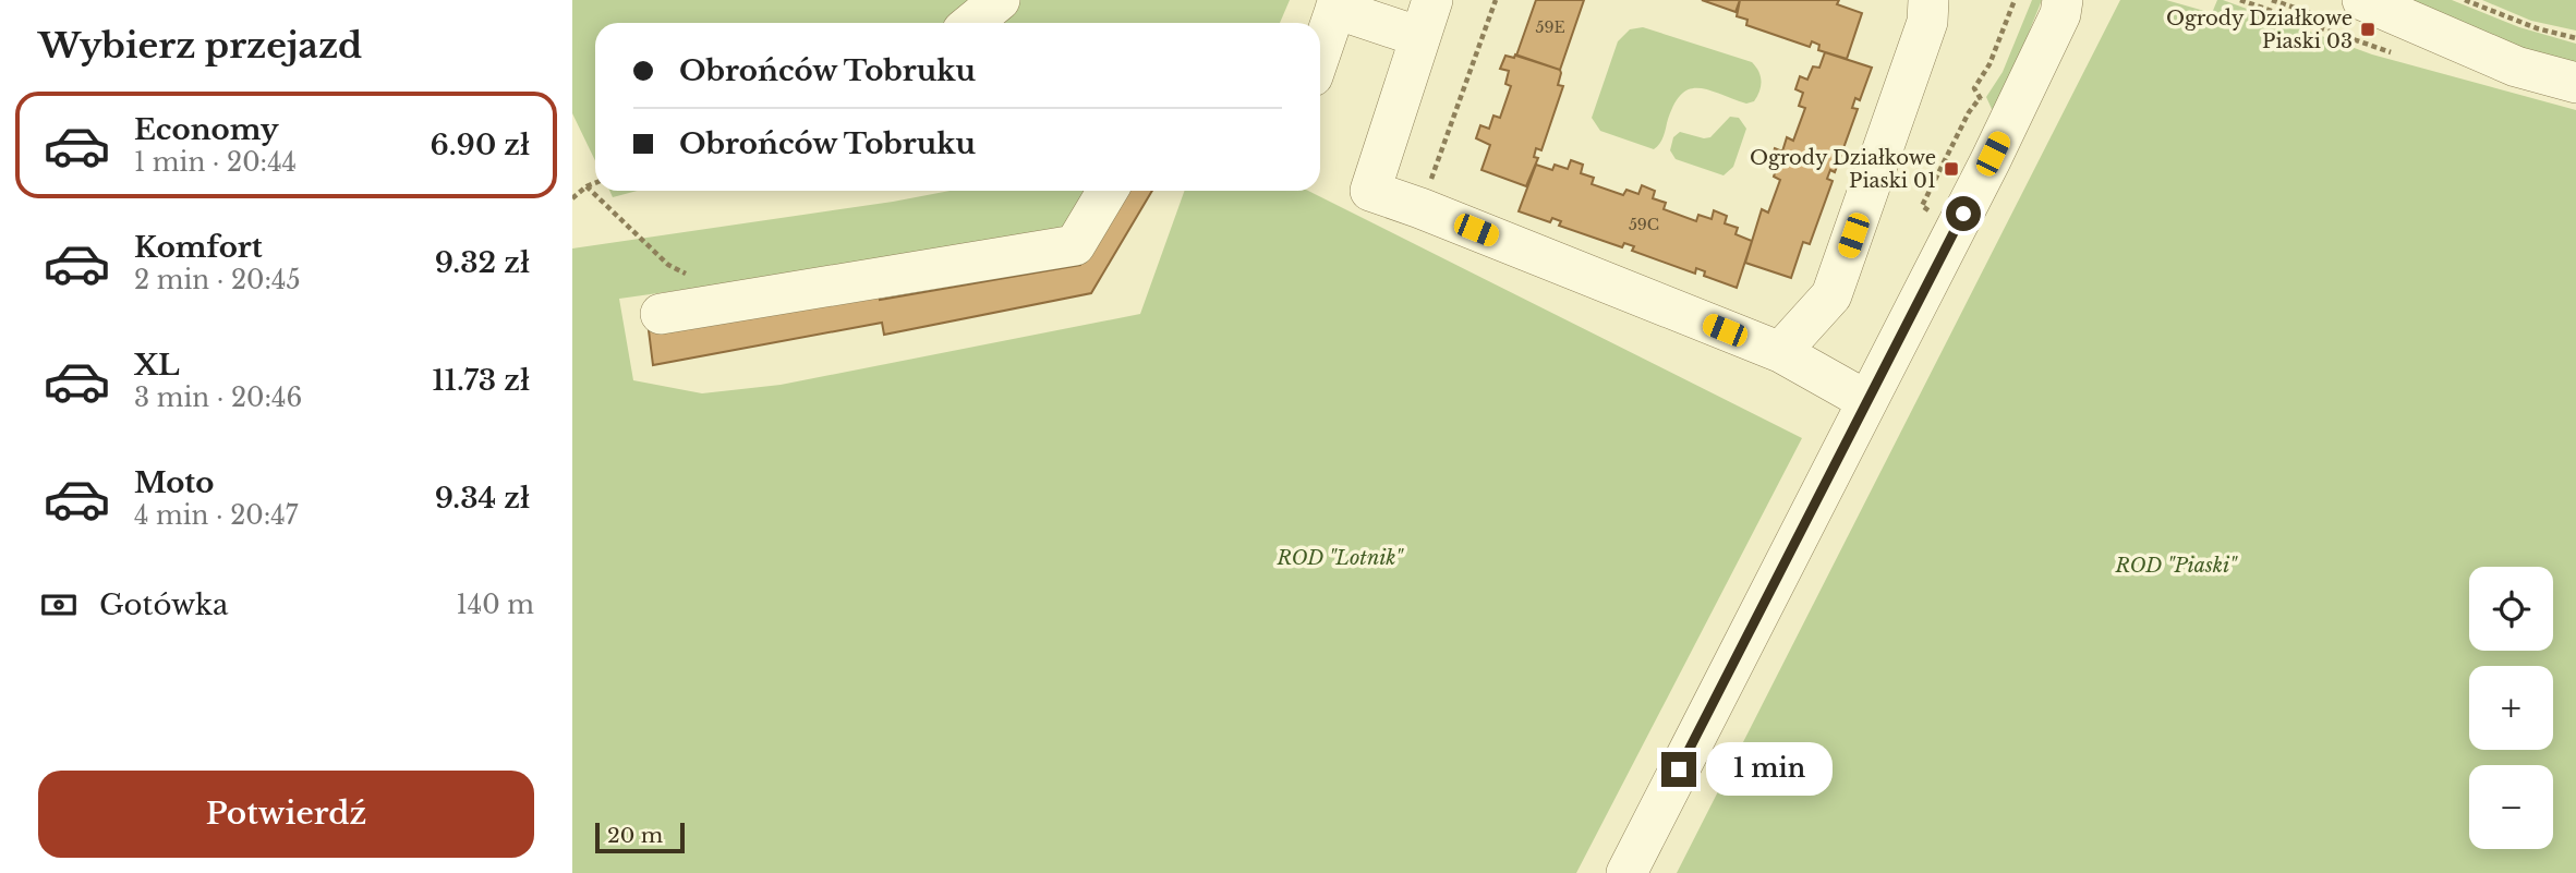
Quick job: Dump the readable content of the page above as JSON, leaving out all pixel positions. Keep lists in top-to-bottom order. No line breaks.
{"parks":["ROD \"Lotnik\"","ROD \"Piaski\""],"places":{"transit":["Ogrody Działkowe Piaski 03","Ogrody Działkowe Piaski 01"]},"house_numbers":["59E","59C"],"scale_bar":"20 m","page":{"heading":"Wybierz przejazd","banner":["Obrońców Tobruku","Obrońców Tobruku"],"list":[{"name":"Economy","note":"1 min · 20:44","value":"6.90 zł"},{"name":"Komfort","note":"2 min · 20:45","value":"9.32 zł"},{"name":"XL","note":"3 min · 20:46","value":"11.73 zł"},{"name":"Moto","note":"4 min · 20:47","value":"9.34 zł"}],"pay":["Gotówka","140 m"],"map_buttons":["+","−"],"bubble":"1 min","buttons":"Potwierdź","scale":"20 m"}}
